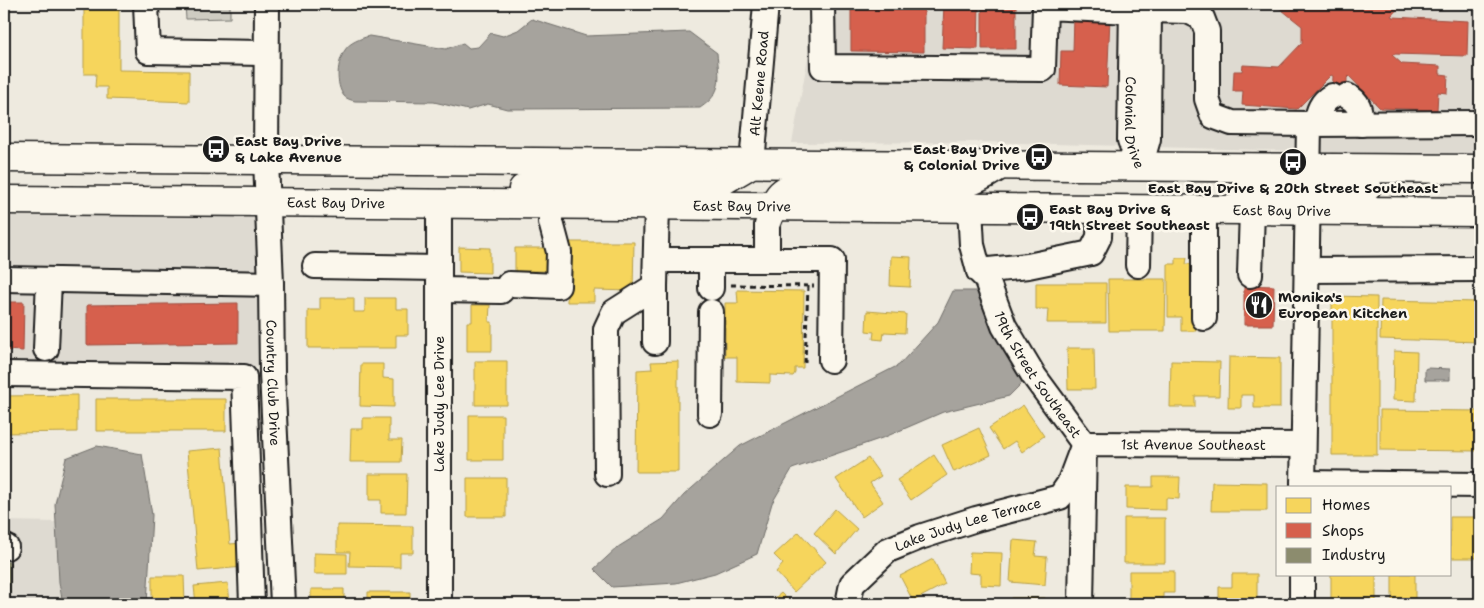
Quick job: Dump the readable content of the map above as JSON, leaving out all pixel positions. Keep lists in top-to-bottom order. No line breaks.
{"streets":{"main road":["East Bay Drive"],"street":["Alt Keene Road","Colonial Drive","19th Street Southeast","Country Club Drive","Lake Judy Lee Drive","1st Avenue Southeast","Lake Judy Lee Terrace"]},"crossings":[["East Bay Drive","19th Street Southeast"],["East Bay Drive","Country Club Drive"],["East Bay Drive","Lake Judy Lee Drive"],["19th Street Southeast","1st Avenue Southeast"],["19th Street Southeast","Lake Judy Lee Terrace"],["1st Avenue Southeast","Lake Judy Lee Terrace"]],"places":{"bus stop":["East Bay Drive & Lake Avenue","East Bay Drive & Colonial Drive","East Bay Drive & 20th Street Southeast","East Bay Drive & 19th Street Southeast"],"restaurant":["Monika's European Kitchen"]},"legend":["Homes","Shops","Industry"]}
